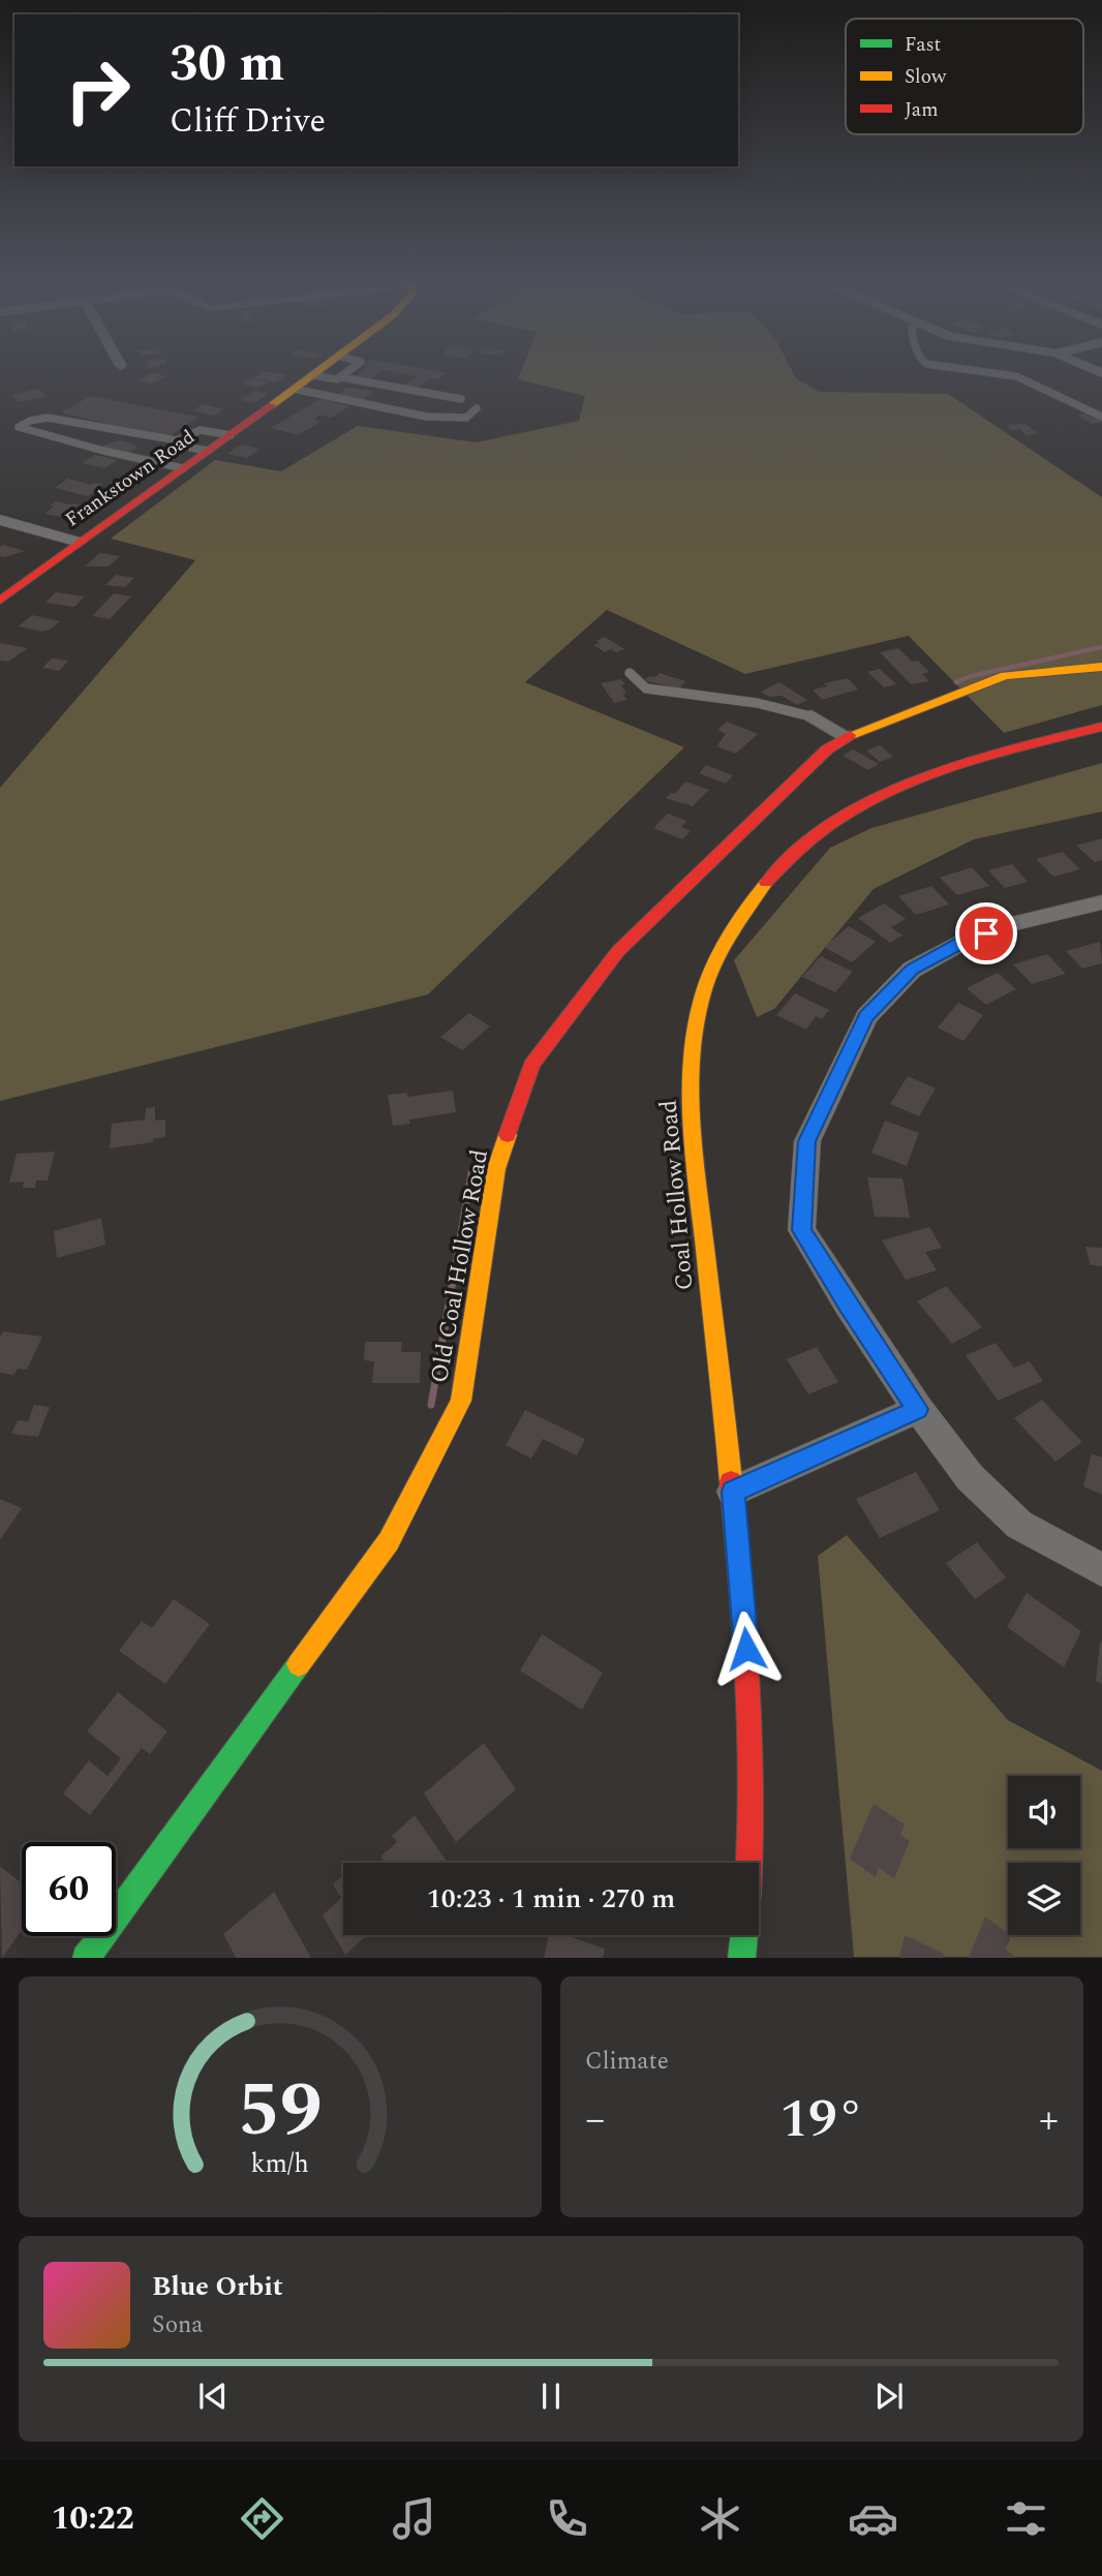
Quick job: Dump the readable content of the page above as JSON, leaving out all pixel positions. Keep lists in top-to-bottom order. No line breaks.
{"streets":{"main road":["Frankstown Road","Coal Hollow Road","Old Coal Hollow Road"]},"legend":["Fast","Slow","Jam"],"page":{"turn":["30 m","Cliff Drive"],"limit":"60","trip":"10:23 · 1 min · 270 m","tile":"Climate","heat":["−","19°","+"],"song":["Blue Orbit","Sona"],"tabs":"10:22","gauge":["59","km/h"]}}
